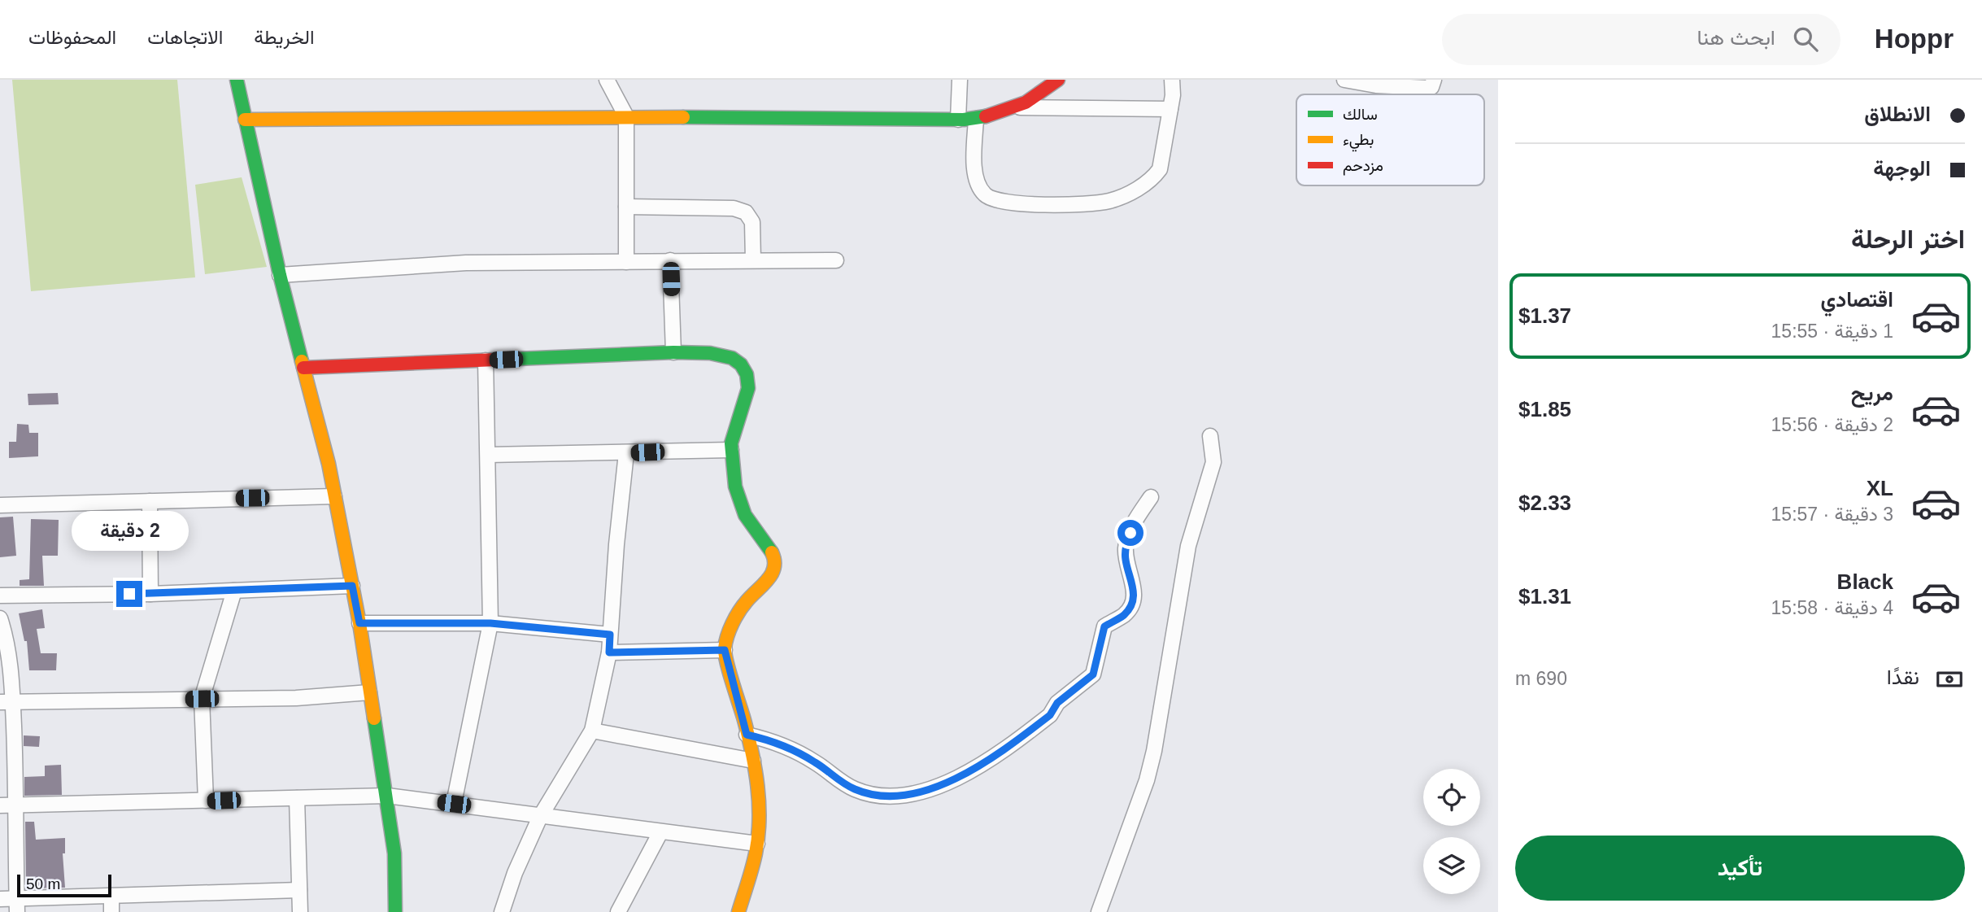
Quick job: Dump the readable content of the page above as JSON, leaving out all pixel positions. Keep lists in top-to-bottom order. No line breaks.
{"legend":["سالك","بطيء","مزدحم"],"scale_bar":"50 m","page":{"header":"Hoppr","search":"ابحث هنا","nav":["الخريطة","الاتجاهات","المحفوظات"],"banner":["الانطلاق","الوجهة"],"heading":"اختر الرحلة","list":[{"name":"اقتصادي","note":"1 دقيقة · 15:55","value":"$1.37"},{"name":"مريح","note":"2 دقيقة · 15:56","value":"$1.85"},{"name":"XL","note":"3 دقيقة · 15:57","value":"$2.33"},{"name":"Black","note":"4 دقيقة · 15:58","value":"$1.31"}],"bubble":"2 دقيقة","pay":["نقدًا","690 m"],"buttons":"تأكيد","scale":"50 m"}}
